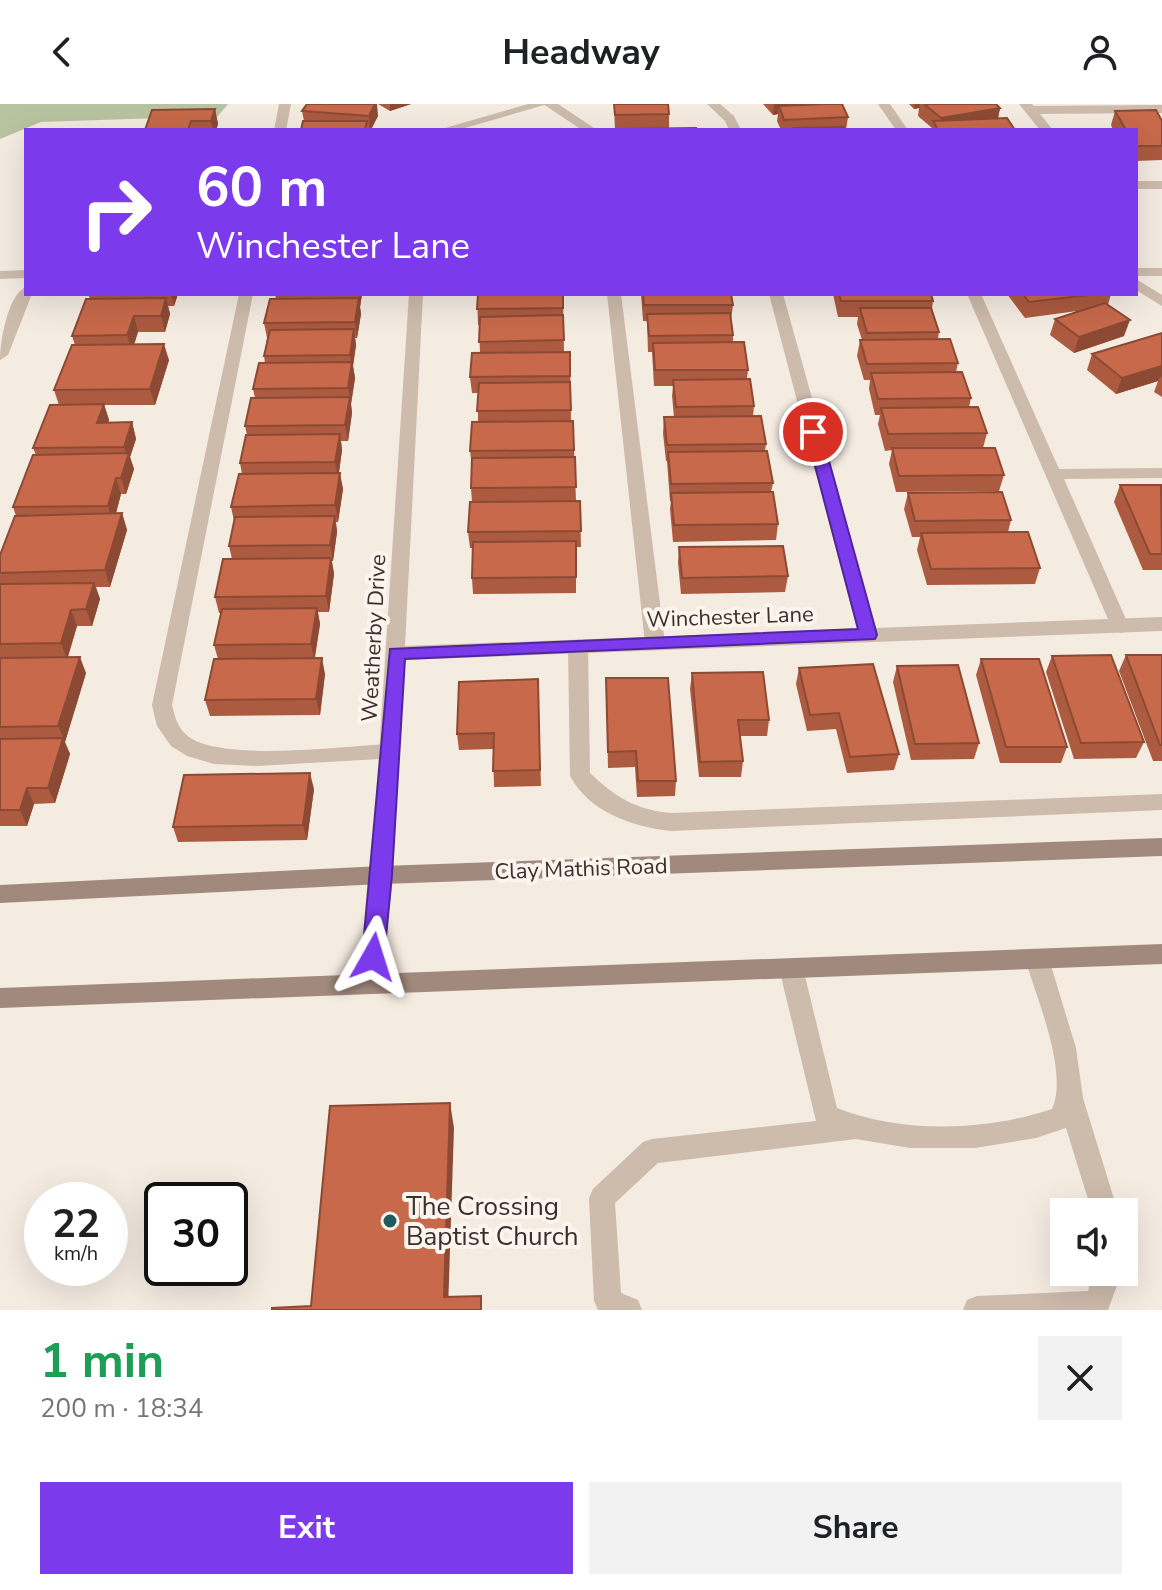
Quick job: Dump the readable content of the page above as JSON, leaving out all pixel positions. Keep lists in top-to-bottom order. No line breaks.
{"streets":{"main road":["Clay Mathis Road"],"street":["Winchester Lane","Weatherby Drive"]},"crossings":[["Winchester Lane","Weatherby Drive"],["Weatherby Drive","Clay Mathis Road"]],"places":["The Crossing Baptist Church"],"page":{"header":"Headway","turn":["60 m","Winchester Lane"],"speed":"22 km/h","limit":"30","heading":["1 min","200 m · 18:34"],"buttons":["Exit","Share"]}}
